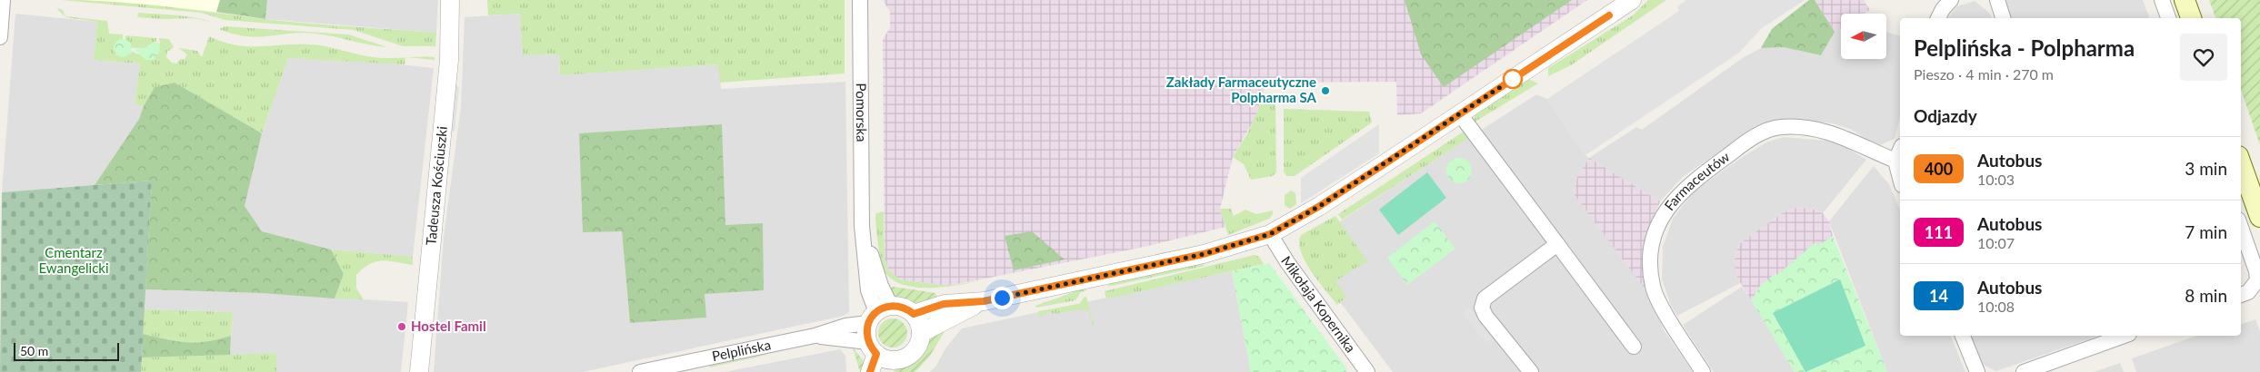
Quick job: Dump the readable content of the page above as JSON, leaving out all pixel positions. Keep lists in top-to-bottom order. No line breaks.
{"streets":{"street":["Pomorska","Farmaceutów","Tadeusza Kościuszki","Mikołaja Kopernika","Pelplińska"]},"crossings":[["Pomorska","Pelplińska"]],"parks":["Cmentarz Ewangelicki"],"places":["Zakłady Farmaceutyczne Polpharma SA","Hostel Famil"],"lines":["bus line 400"],"scale_bar":"50 m","north":"left","page":{"heading":[["Pelplińska - Polpharma","Pieszo · 4 min · 270 m"],"Odjazdy"],"list":[{"mark":"400","name":"Autobus","note":"10:03","value":"3 min"},{"mark":"111","name":"Autobus","note":"10:07","value":"7 min"},{"mark":"14","name":"Autobus","note":"10:08","value":"8 min"}],"scale":"50 m"}}
